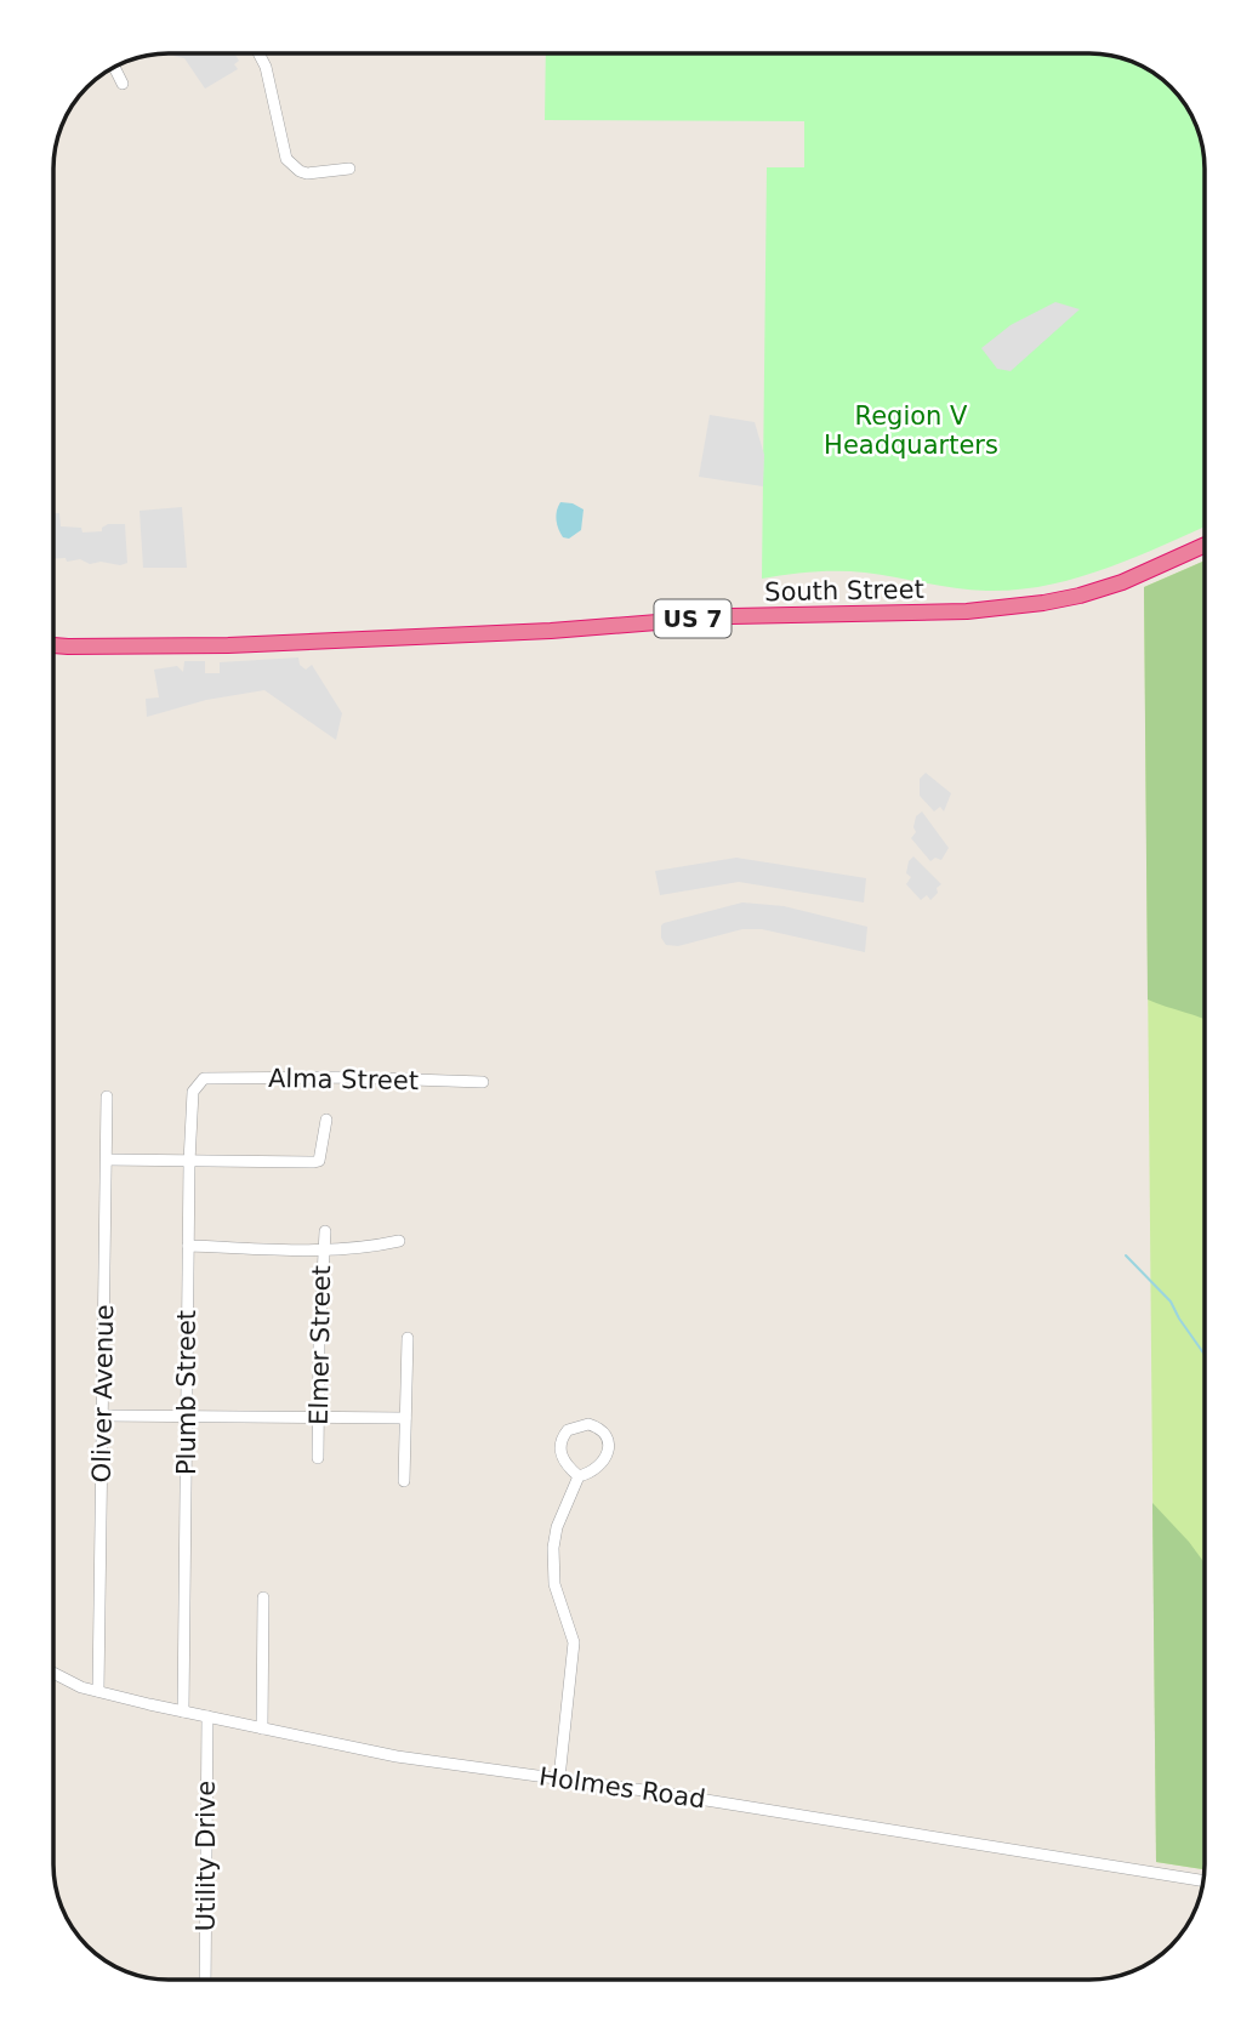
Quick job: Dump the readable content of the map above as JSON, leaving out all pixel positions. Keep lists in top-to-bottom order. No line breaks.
{"streets":{"highway":["South Street","US 7"],"street":["Alma Street","Elmer Street","Plumb Street","Oliver Avenue","Holmes Road","Utility Drive"]},"crossings":[["Alma Street","Plumb Street"],["Plumb Street","Holmes Road"],["Oliver Avenue","Holmes Road"],["Holmes Road","Utility Drive"]],"parks":["Region V Headquarters"]}
